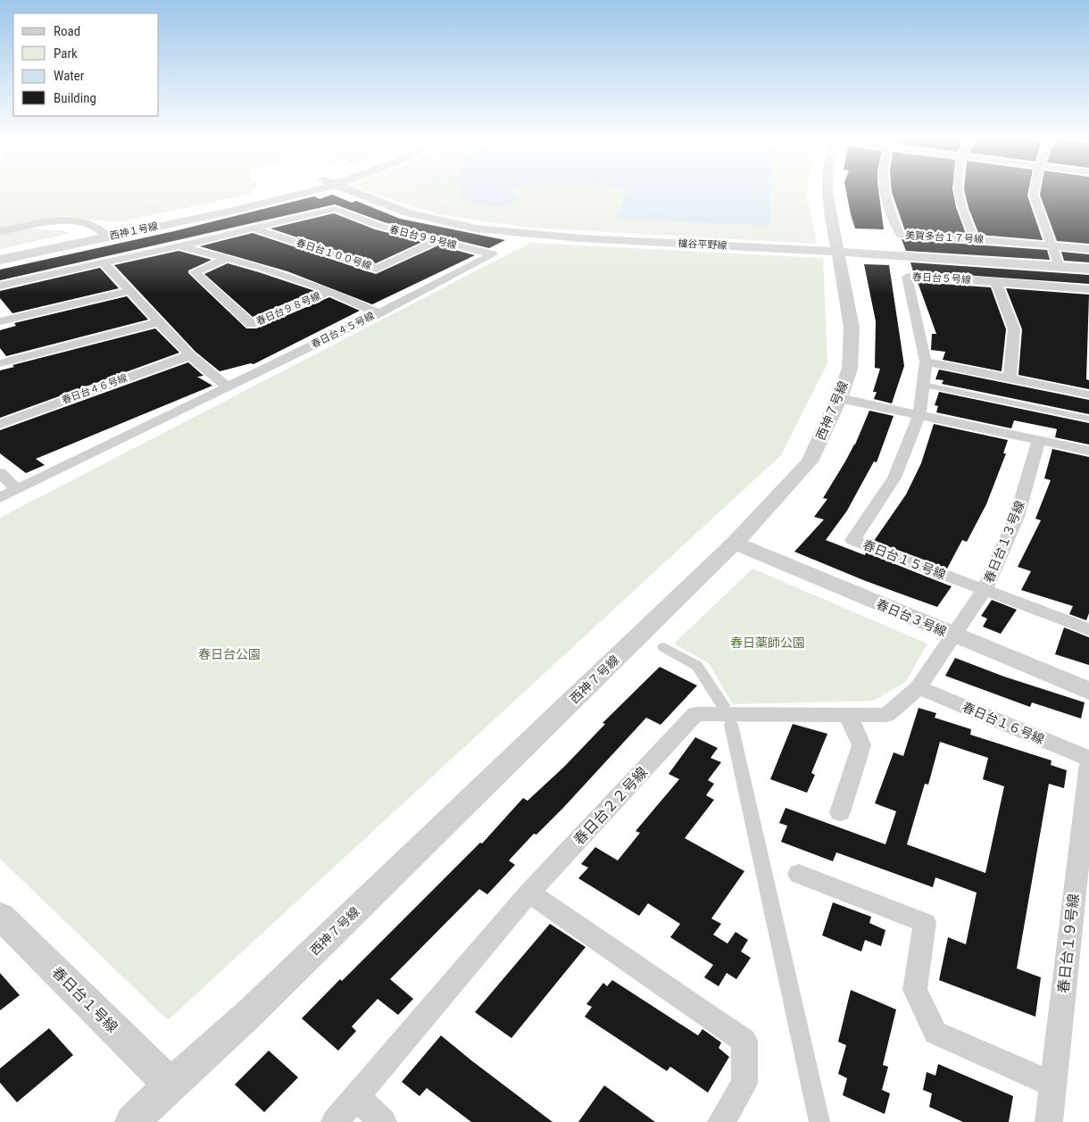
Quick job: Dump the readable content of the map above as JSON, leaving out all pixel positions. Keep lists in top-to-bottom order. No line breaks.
{"streets":{"street":["西神１号線","春日台９９号線","美賀多台１７号線","櫨谷平野線","春日台１００号線","春日台５号線","春日台９８号線","春日台４５号線","春日台４６号線","西神７号線","春日台１３号線","春日台１５号線","春日台３号線","春日台１６号線","春日台２２号線","春日台１９号線","春日台１号線"]},"crossings":[["春日台９９号線","春日台１００号線"],["春日台９９号線","春日台４５号線"],["櫨谷平野線","西神７号線"],["春日台５号線","春日台１５号線"],["春日台９８号線","春日台４５号線"],["西神７号線","春日台３号線"],["西神７号線","春日台１号線"],["春日台１３号線","春日台１５号線"],["春日台１３号線","春日台３号線"],["春日台１３号線","春日台２２号線"],["春日台３号線","春日台２２号線"],["春日台１６号線","春日台２２号線"]],"parks":["春日薬師公園","春日台公園"],"legend":["Road","Park","Water","Building"]}
